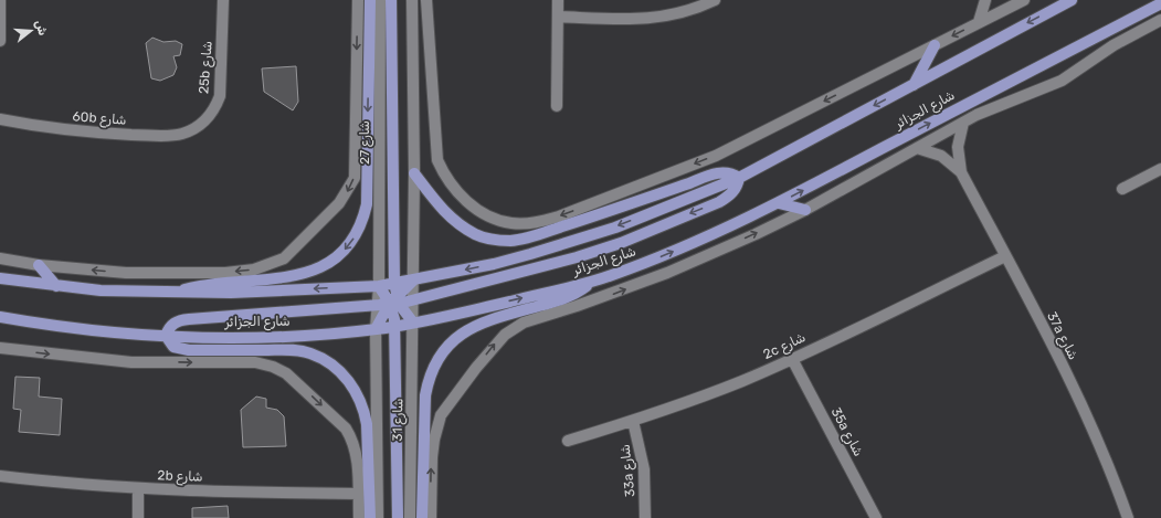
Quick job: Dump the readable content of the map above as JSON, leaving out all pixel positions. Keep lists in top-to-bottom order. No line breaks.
{"streets":{"main road":["شارع الجزائر"],"street":["25b شارع","60b شارع","شارع 27","37a شارع","2c شارع","شارع 31","35a شارع","33a شارع","2b شارع"]},"crossings":[["25b شارع","60b شارع"],["شارع الجزائر","شارع 27"],["شارع الجزائر","شارع 31"],["شارع 27","شارع 31"],["37a شارع","2c شارع"],["2c شارع","35a شارع"],["2c شارع","33a شارع"]],"north":"right"}
